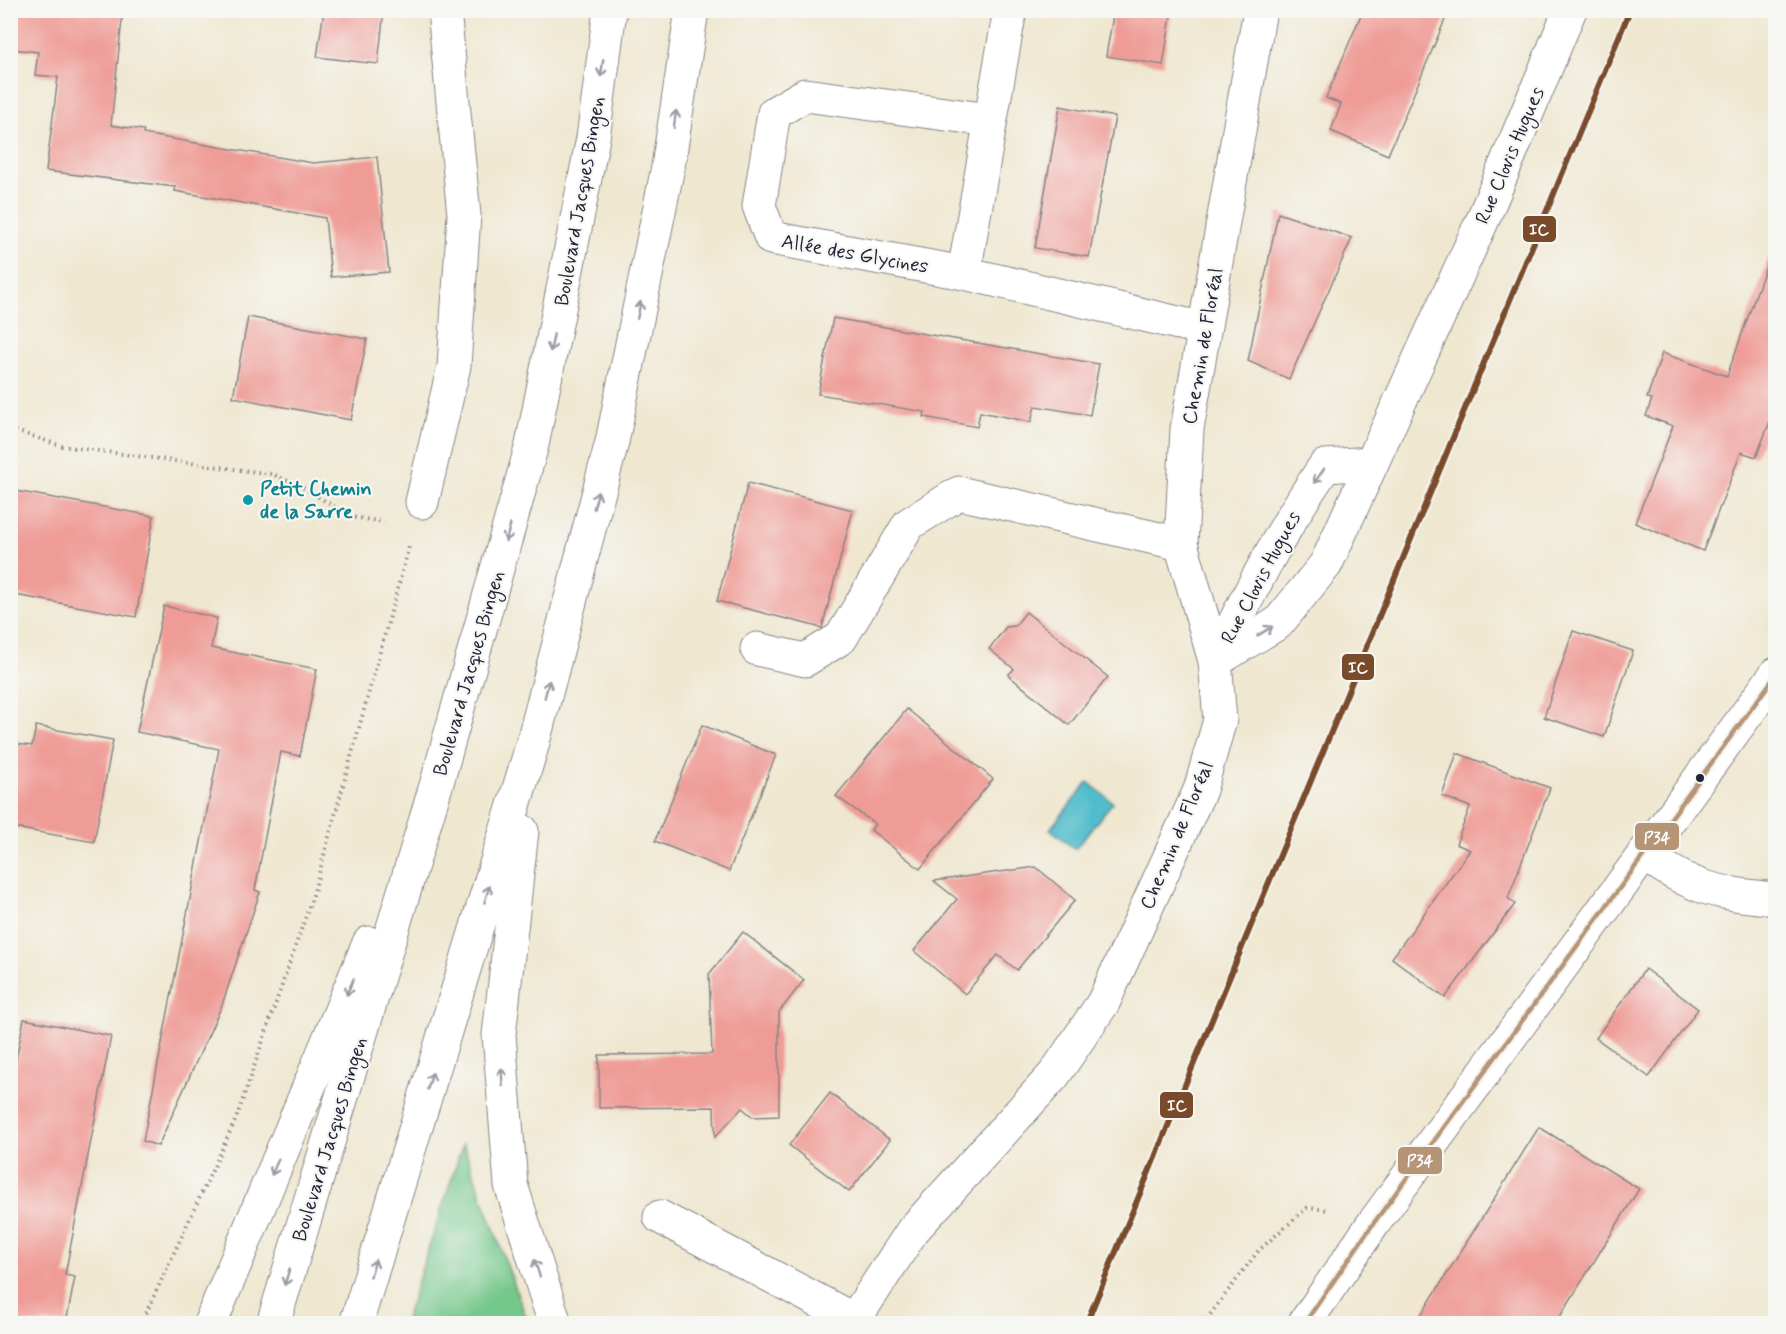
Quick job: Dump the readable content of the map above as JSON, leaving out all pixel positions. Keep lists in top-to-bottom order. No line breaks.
{"streets":{"main road":["Rue Clovis Hugues","Boulevard Jacques Bingen","Allée des Glycines","Chemin de Floréal"]},"crossings":[["Rue Clovis Hugues","Chemin de Floréal"],["Allée des Glycines","Chemin de Floréal"]],"places":["Petit Chemin de la Sarre"],"lines":["transit line IC","transit line P34"]}
